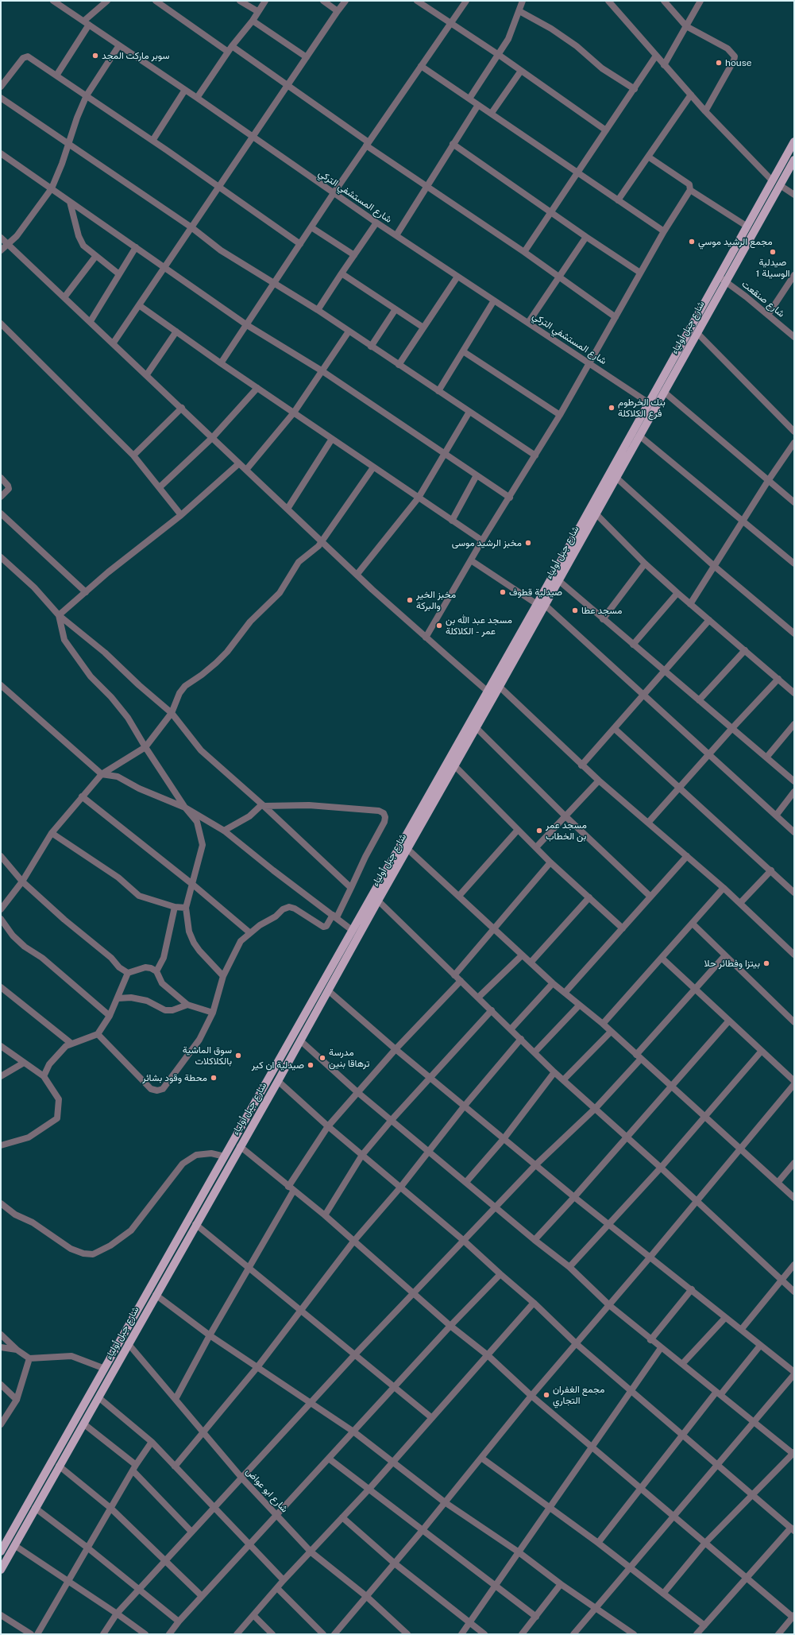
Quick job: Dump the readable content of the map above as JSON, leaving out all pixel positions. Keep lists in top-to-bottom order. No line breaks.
{"streets":{"main road":["شارع جبل أولياء"],"street":["شارع المستشفي التركي","شارع صنقعت","شارع ابو عواض"]},"crossings":[["شارع المستشفي التركي","شارع جبل أولياء"],["شارع صنقعت","شارع جبل أولياء"],["شارع جبل أولياء","شارع ابو عواض"]],"places":["سوبر ماركت المجد","house","مجمع الرشيد موسي","صيدلية الوسيلة 1","بنك الخرطوم فرع الكلاكلة","مخبز الرشيد موسى","صيدلية قطوف","مخبز الخير والبركة","مسجد عطا","مسجد عبد الله بن عمر - الكلاكلة","مسجد عمر بن الخطاب","بيتزا وفطائر حلا","سوق الماشية بالكلاكلات","مدرسة ترهاقا بنين","صيدلية ان كير","محطة وقود بشائر","مجمع الغفران التجاري"]}
